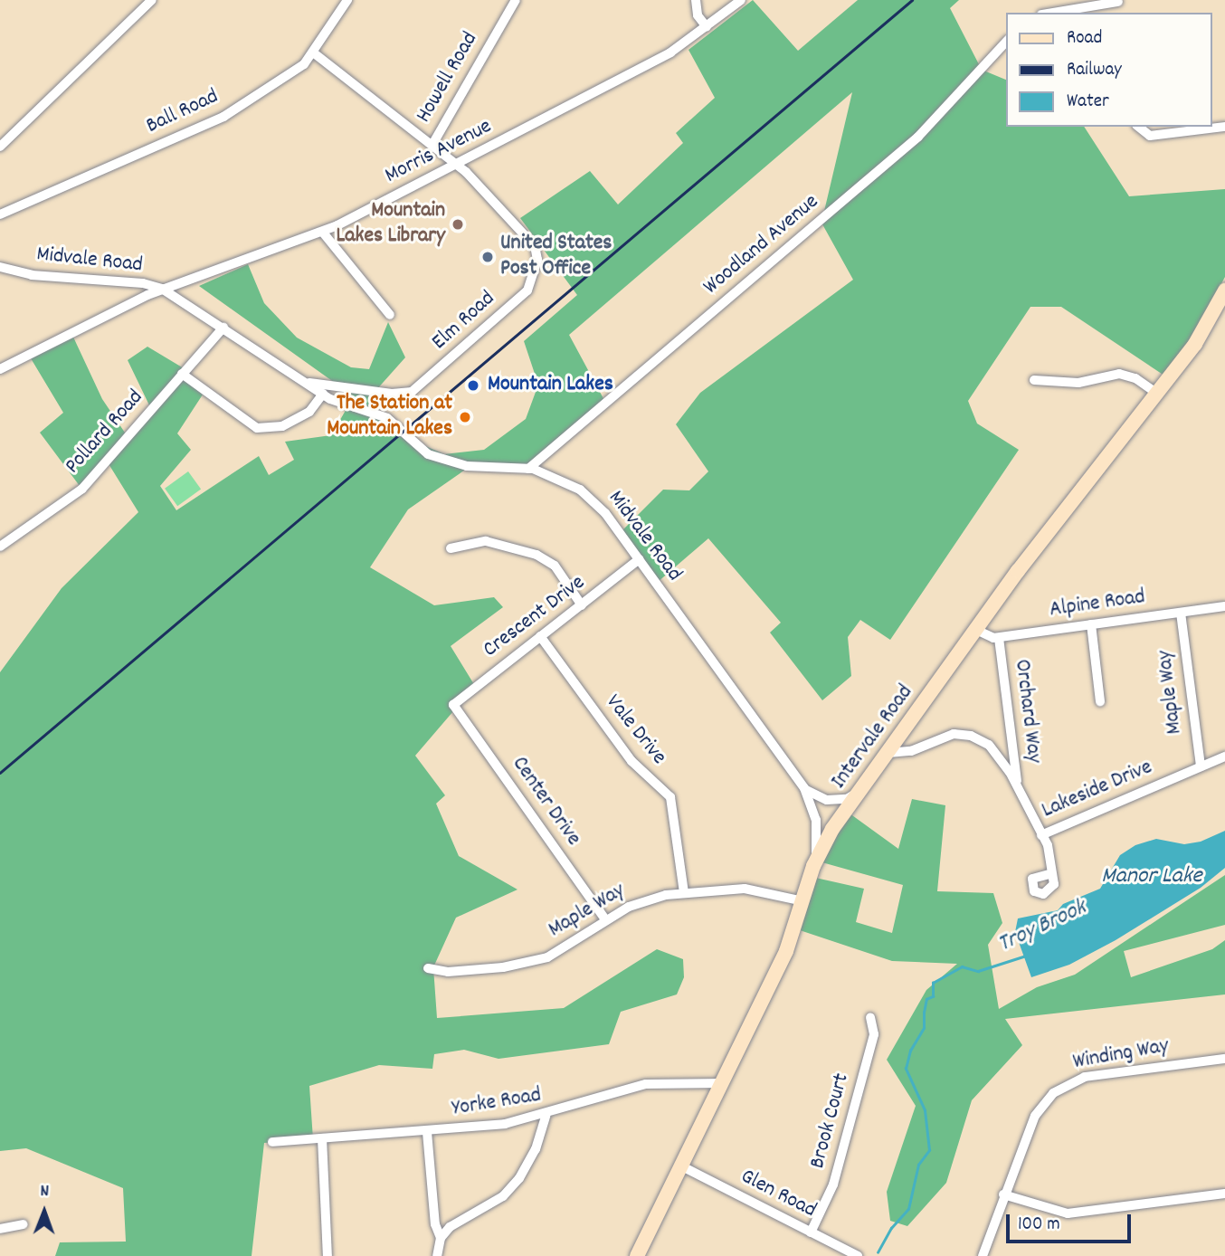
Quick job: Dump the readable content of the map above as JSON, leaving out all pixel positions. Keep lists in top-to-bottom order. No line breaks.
{"streets":{"street":["Howell Road","Ball Road","Morris Avenue","Woodland Avenue","Midvale Road","Elm Road","Pollard Road","Alpine Road","Crescent Drive","Maple Way","Orchard Way","Vale Drive","Intervale Road","Lakeside Drive","Center Drive","Winding Way","Yorke Road","Brook Court","Glen Road"]},"crossings":[["Howell Road","Elm Road"],["Ball Road","Elm Road"],["Morris Avenue","Midvale Road"],["Morris Avenue","Elm Road"],["Woodland Avenue","Midvale Road"],["Midvale Road","Elm Road"],["Midvale Road","Pollard Road"],["Midvale Road","Crescent Drive"],["Midvale Road","Intervale Road"],["Alpine Road","Maple Way"],["Alpine Road","Orchard Way"],["Alpine Road","Intervale Road"],["Crescent Drive","Vale Drive"],["Crescent Drive","Center Drive"],["Maple Way","Vale Drive"],["Maple Way","Intervale Road"],["Maple Way","Lakeside Drive"],["Maple Way","Center Drive"],["Orchard Way","Lakeside Drive"],["Intervale Road","Lakeside Drive"],["Intervale Road","Yorke Road"],["Intervale Road","Glen Road"],["Brook Court","Glen Road"]],"water":["Manor Lake","Troy Brook"],"places":["Mountain Lakes Library","United States Post Office","Mountain Lakes","The Station at Mountain Lakes"],"legend":["Road","Railway","Water"],"scale_bar":"100 m","north":"top"}
